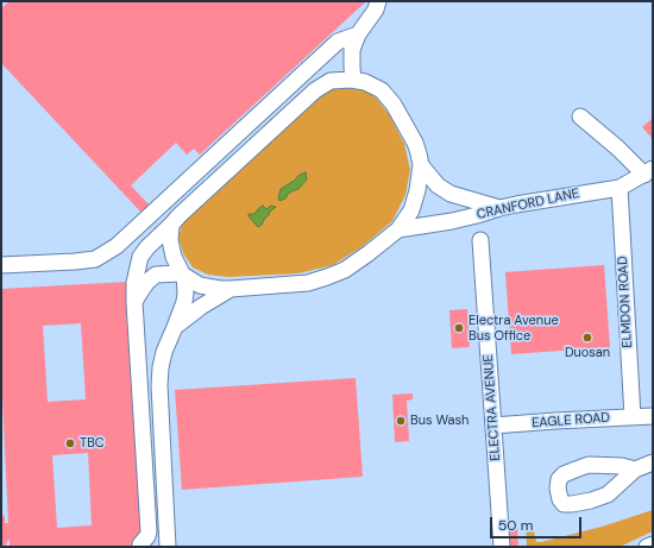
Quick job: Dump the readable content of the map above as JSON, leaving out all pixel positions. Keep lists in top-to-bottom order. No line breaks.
{"streets":{"lane":["CRANFORD LANE","ELMDON ROAD","ELECTRA AVENUE","EAGLE ROAD"]},"crossings":[["CRANFORD LANE","ELMDON ROAD"],["ELMDON ROAD","EAGLE ROAD"],["ELECTRA AVENUE","EAGLE ROAD"]],"places":["Electra Avenue Bus Office","Duosan","Bus Wash","TBC"],"scale_bar":"50 m"}
